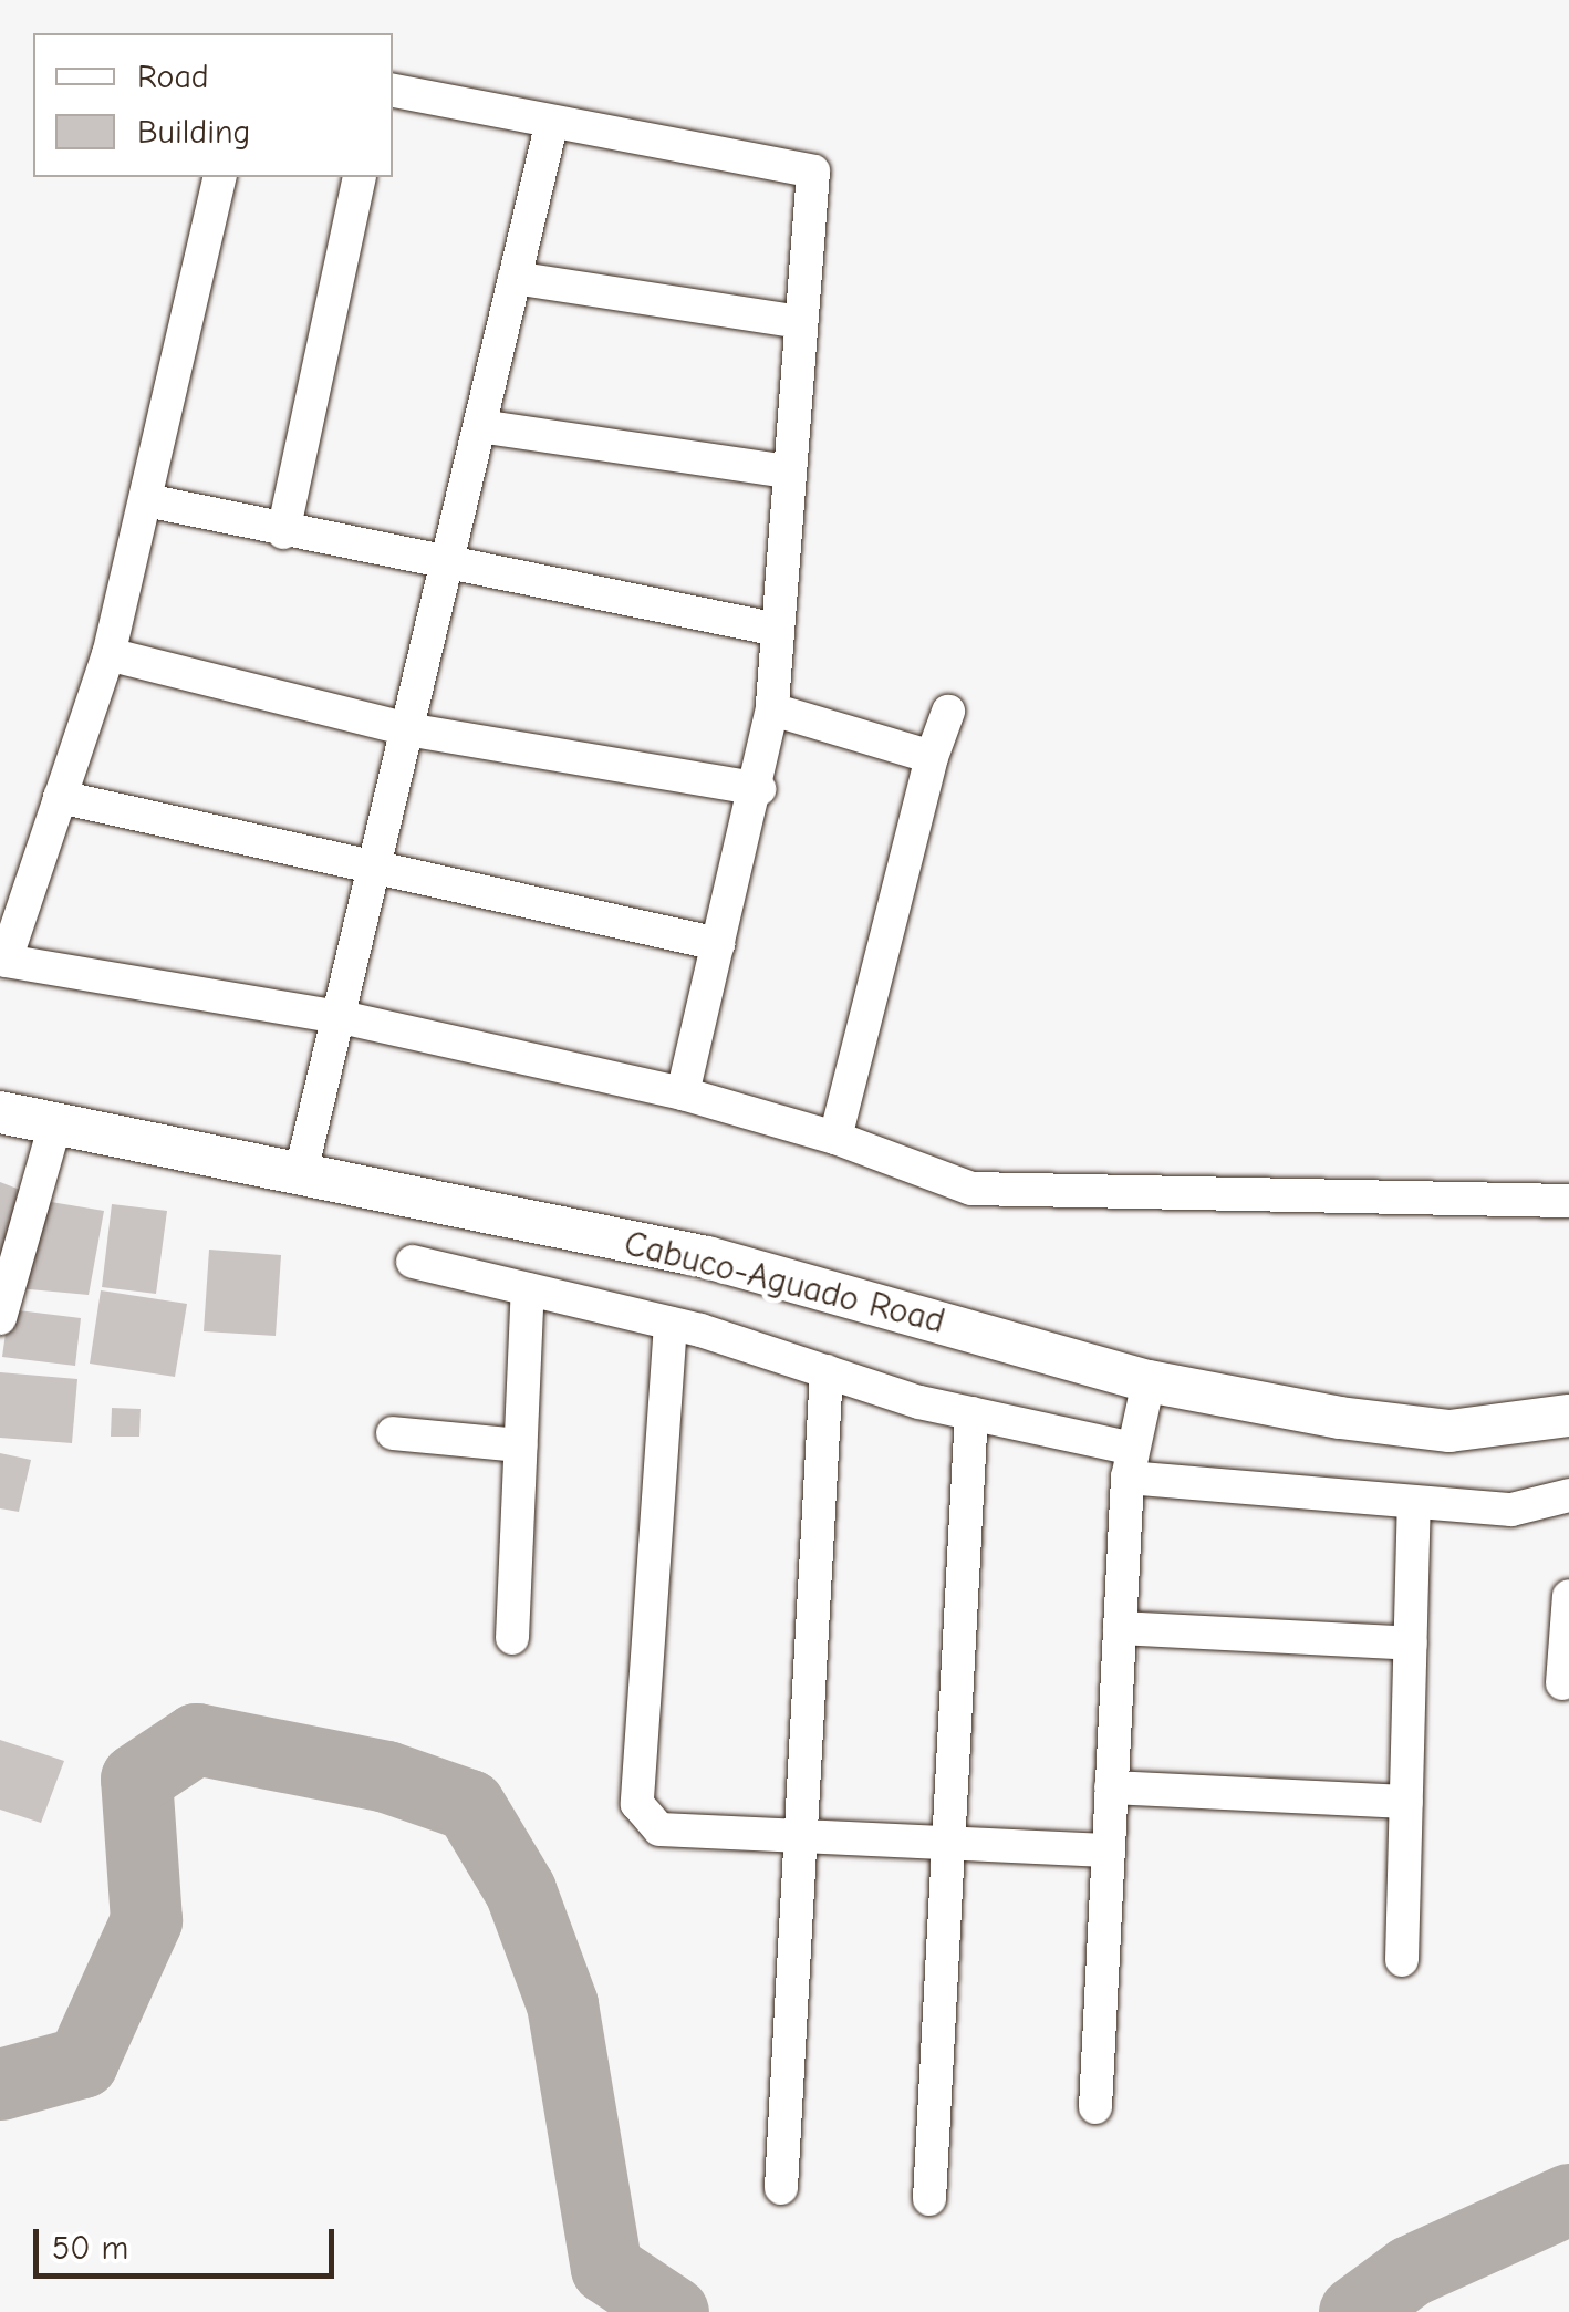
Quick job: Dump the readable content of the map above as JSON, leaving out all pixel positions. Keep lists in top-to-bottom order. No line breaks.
{"streets":{"street":["Cabuco-Aguado Road"]},"legend":["Road","Building"],"scale_bar":"50 m"}
